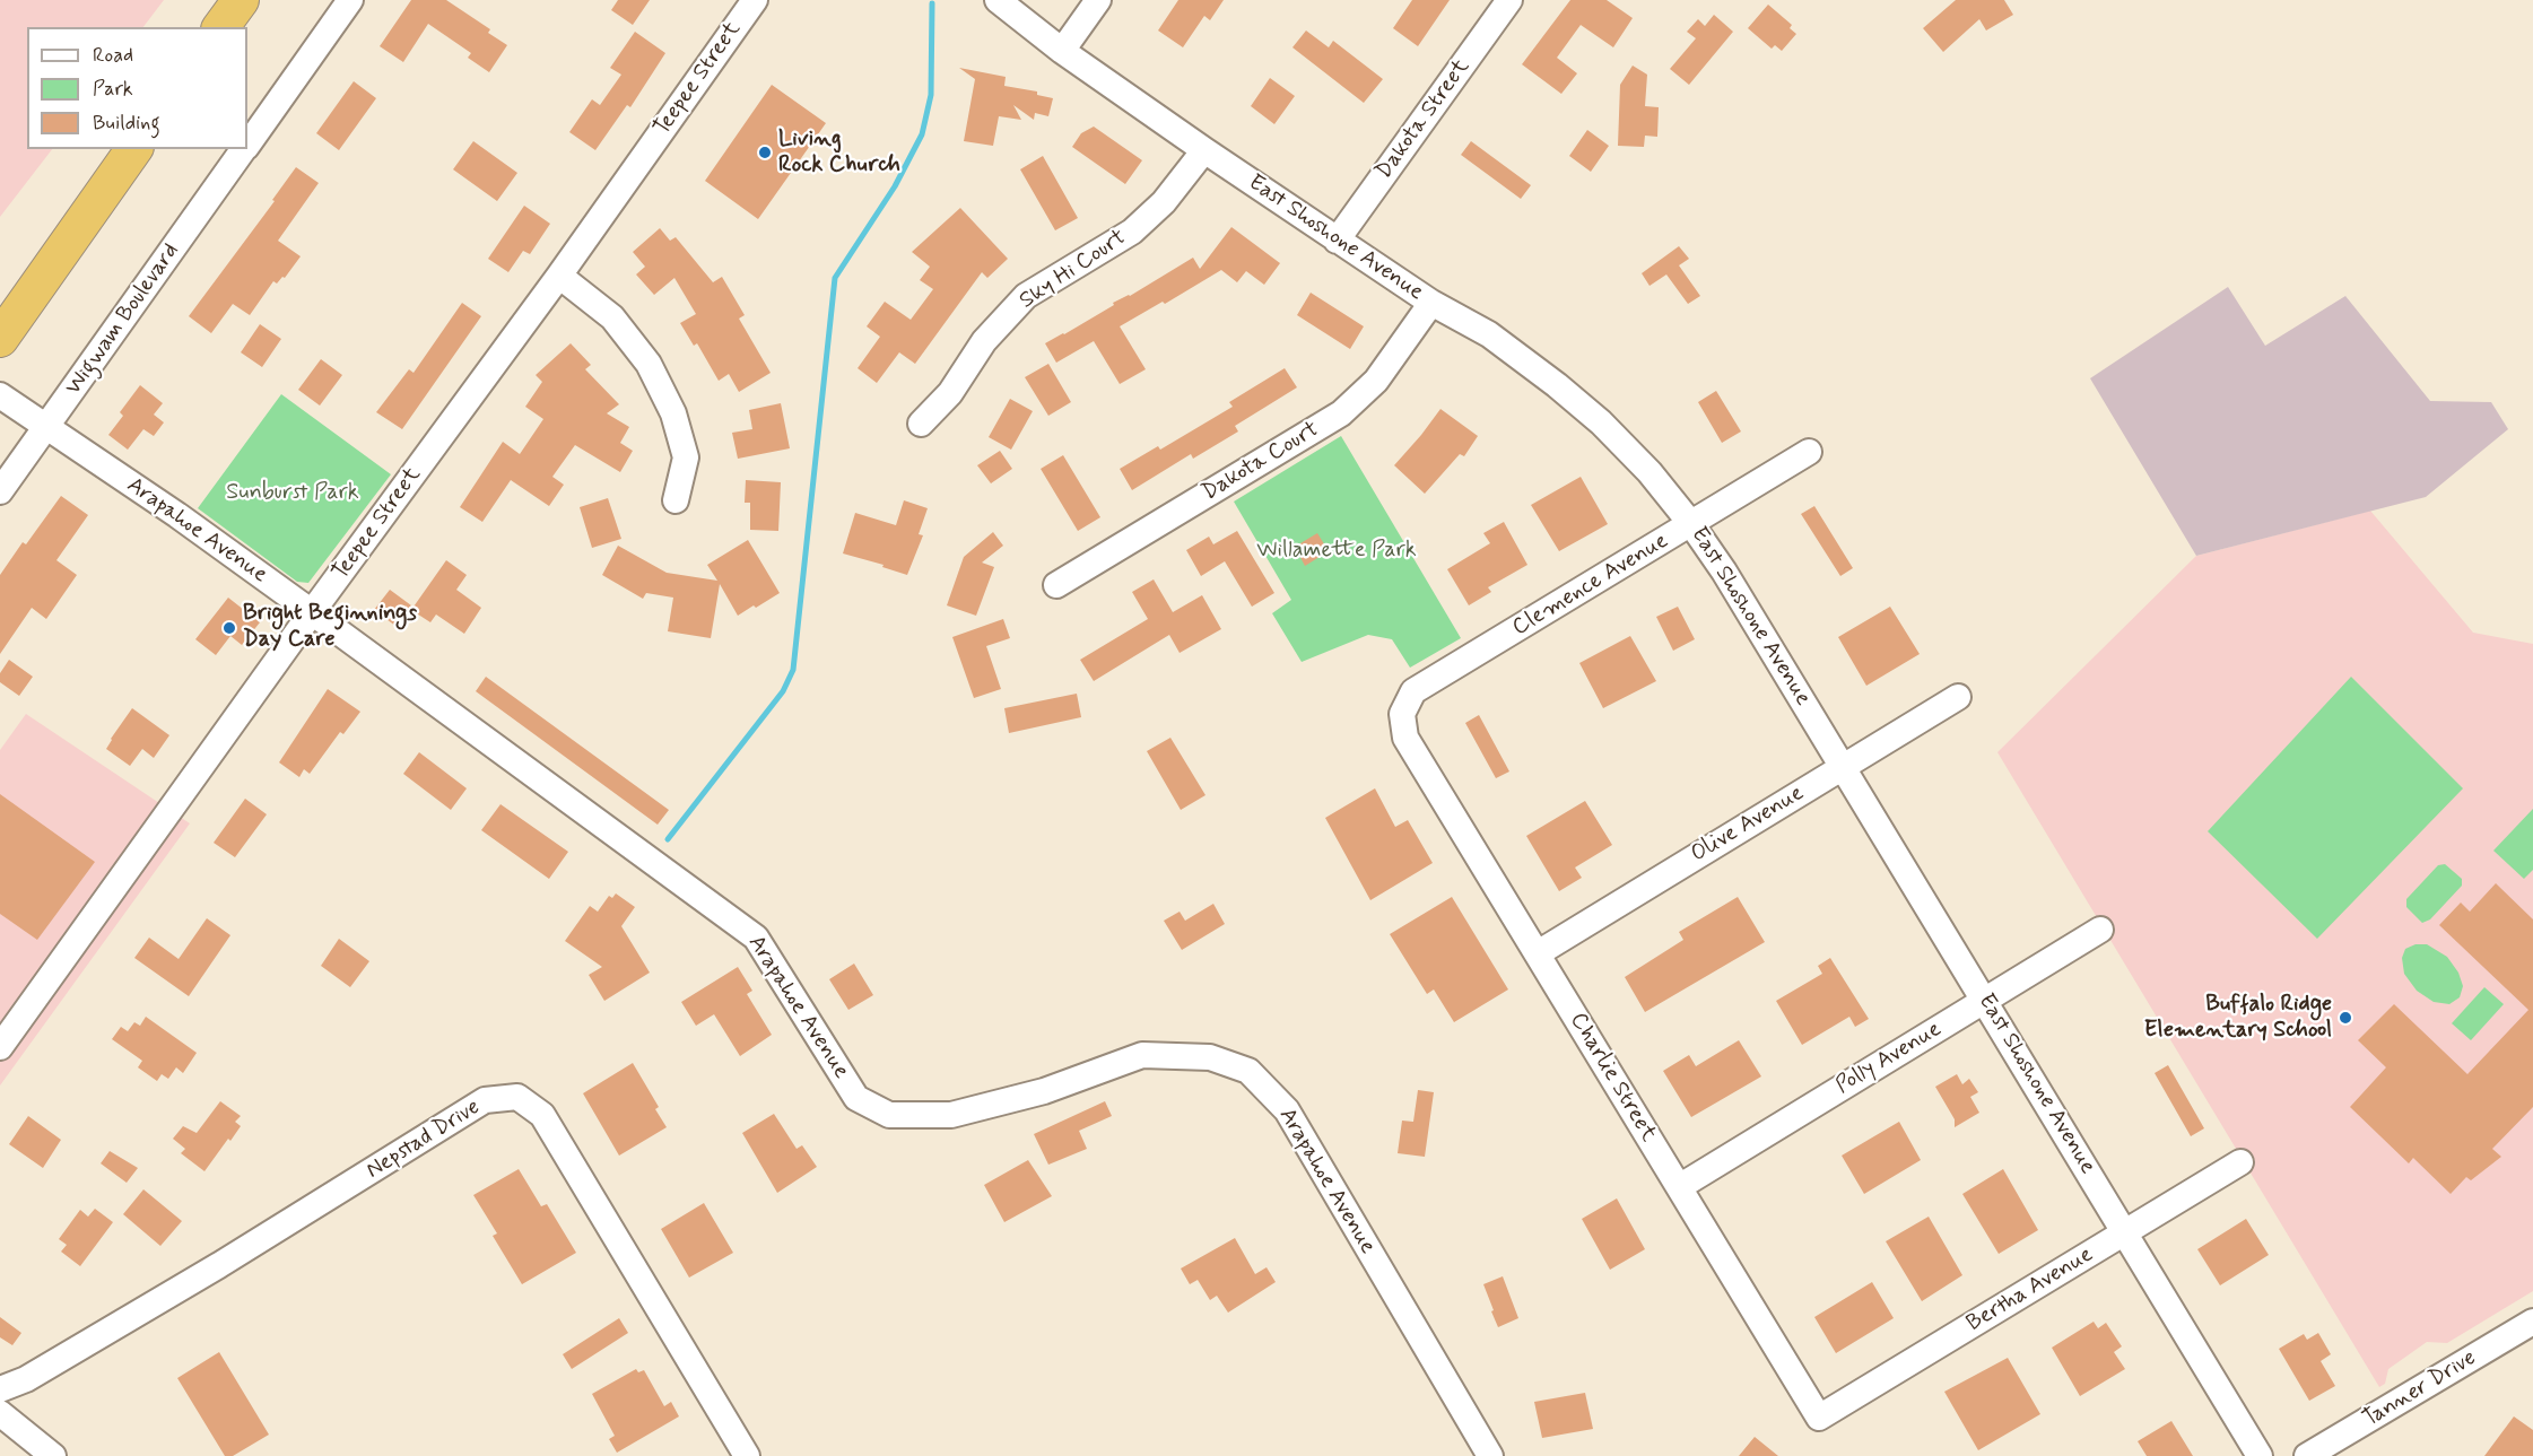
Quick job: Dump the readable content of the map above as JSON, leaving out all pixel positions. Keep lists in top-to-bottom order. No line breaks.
{"streets":{"street":["Teepee Street","Dakota Street","East Shoshone Avenue","Sky Hi Court","Wigwam Boulevard","Dakota Court","Arapahoe Avenue","Clemence Avenue","Olive Avenue","Polly Avenue","Charlie Street","Nepstad Drive","Bertha Avenue","Tanner Drive"]},"crossings":[["Teepee Street","Arapahoe Avenue"],["Dakota Street","East Shoshone Avenue"],["East Shoshone Avenue","Sky Hi Court"],["East Shoshone Avenue","Dakota Court"],["East Shoshone Avenue","Clemence Avenue"],["East Shoshone Avenue","Olive Avenue"],["East Shoshone Avenue","Polly Avenue"],["East Shoshone Avenue","Bertha Avenue"],["Wigwam Boulevard","Arapahoe Avenue"],["Clemence Avenue","Charlie Street"],["Olive Avenue","Charlie Street"],["Polly Avenue","Charlie Street"],["Charlie Street","Bertha Avenue"]],"parks":["Sunburst Park","Willamette Park"],"places":["Living Rock Church","Bright Beginnings Day Care","Buffalo Ridge Elementary School"],"legend":["Road","Park","Building"]}
